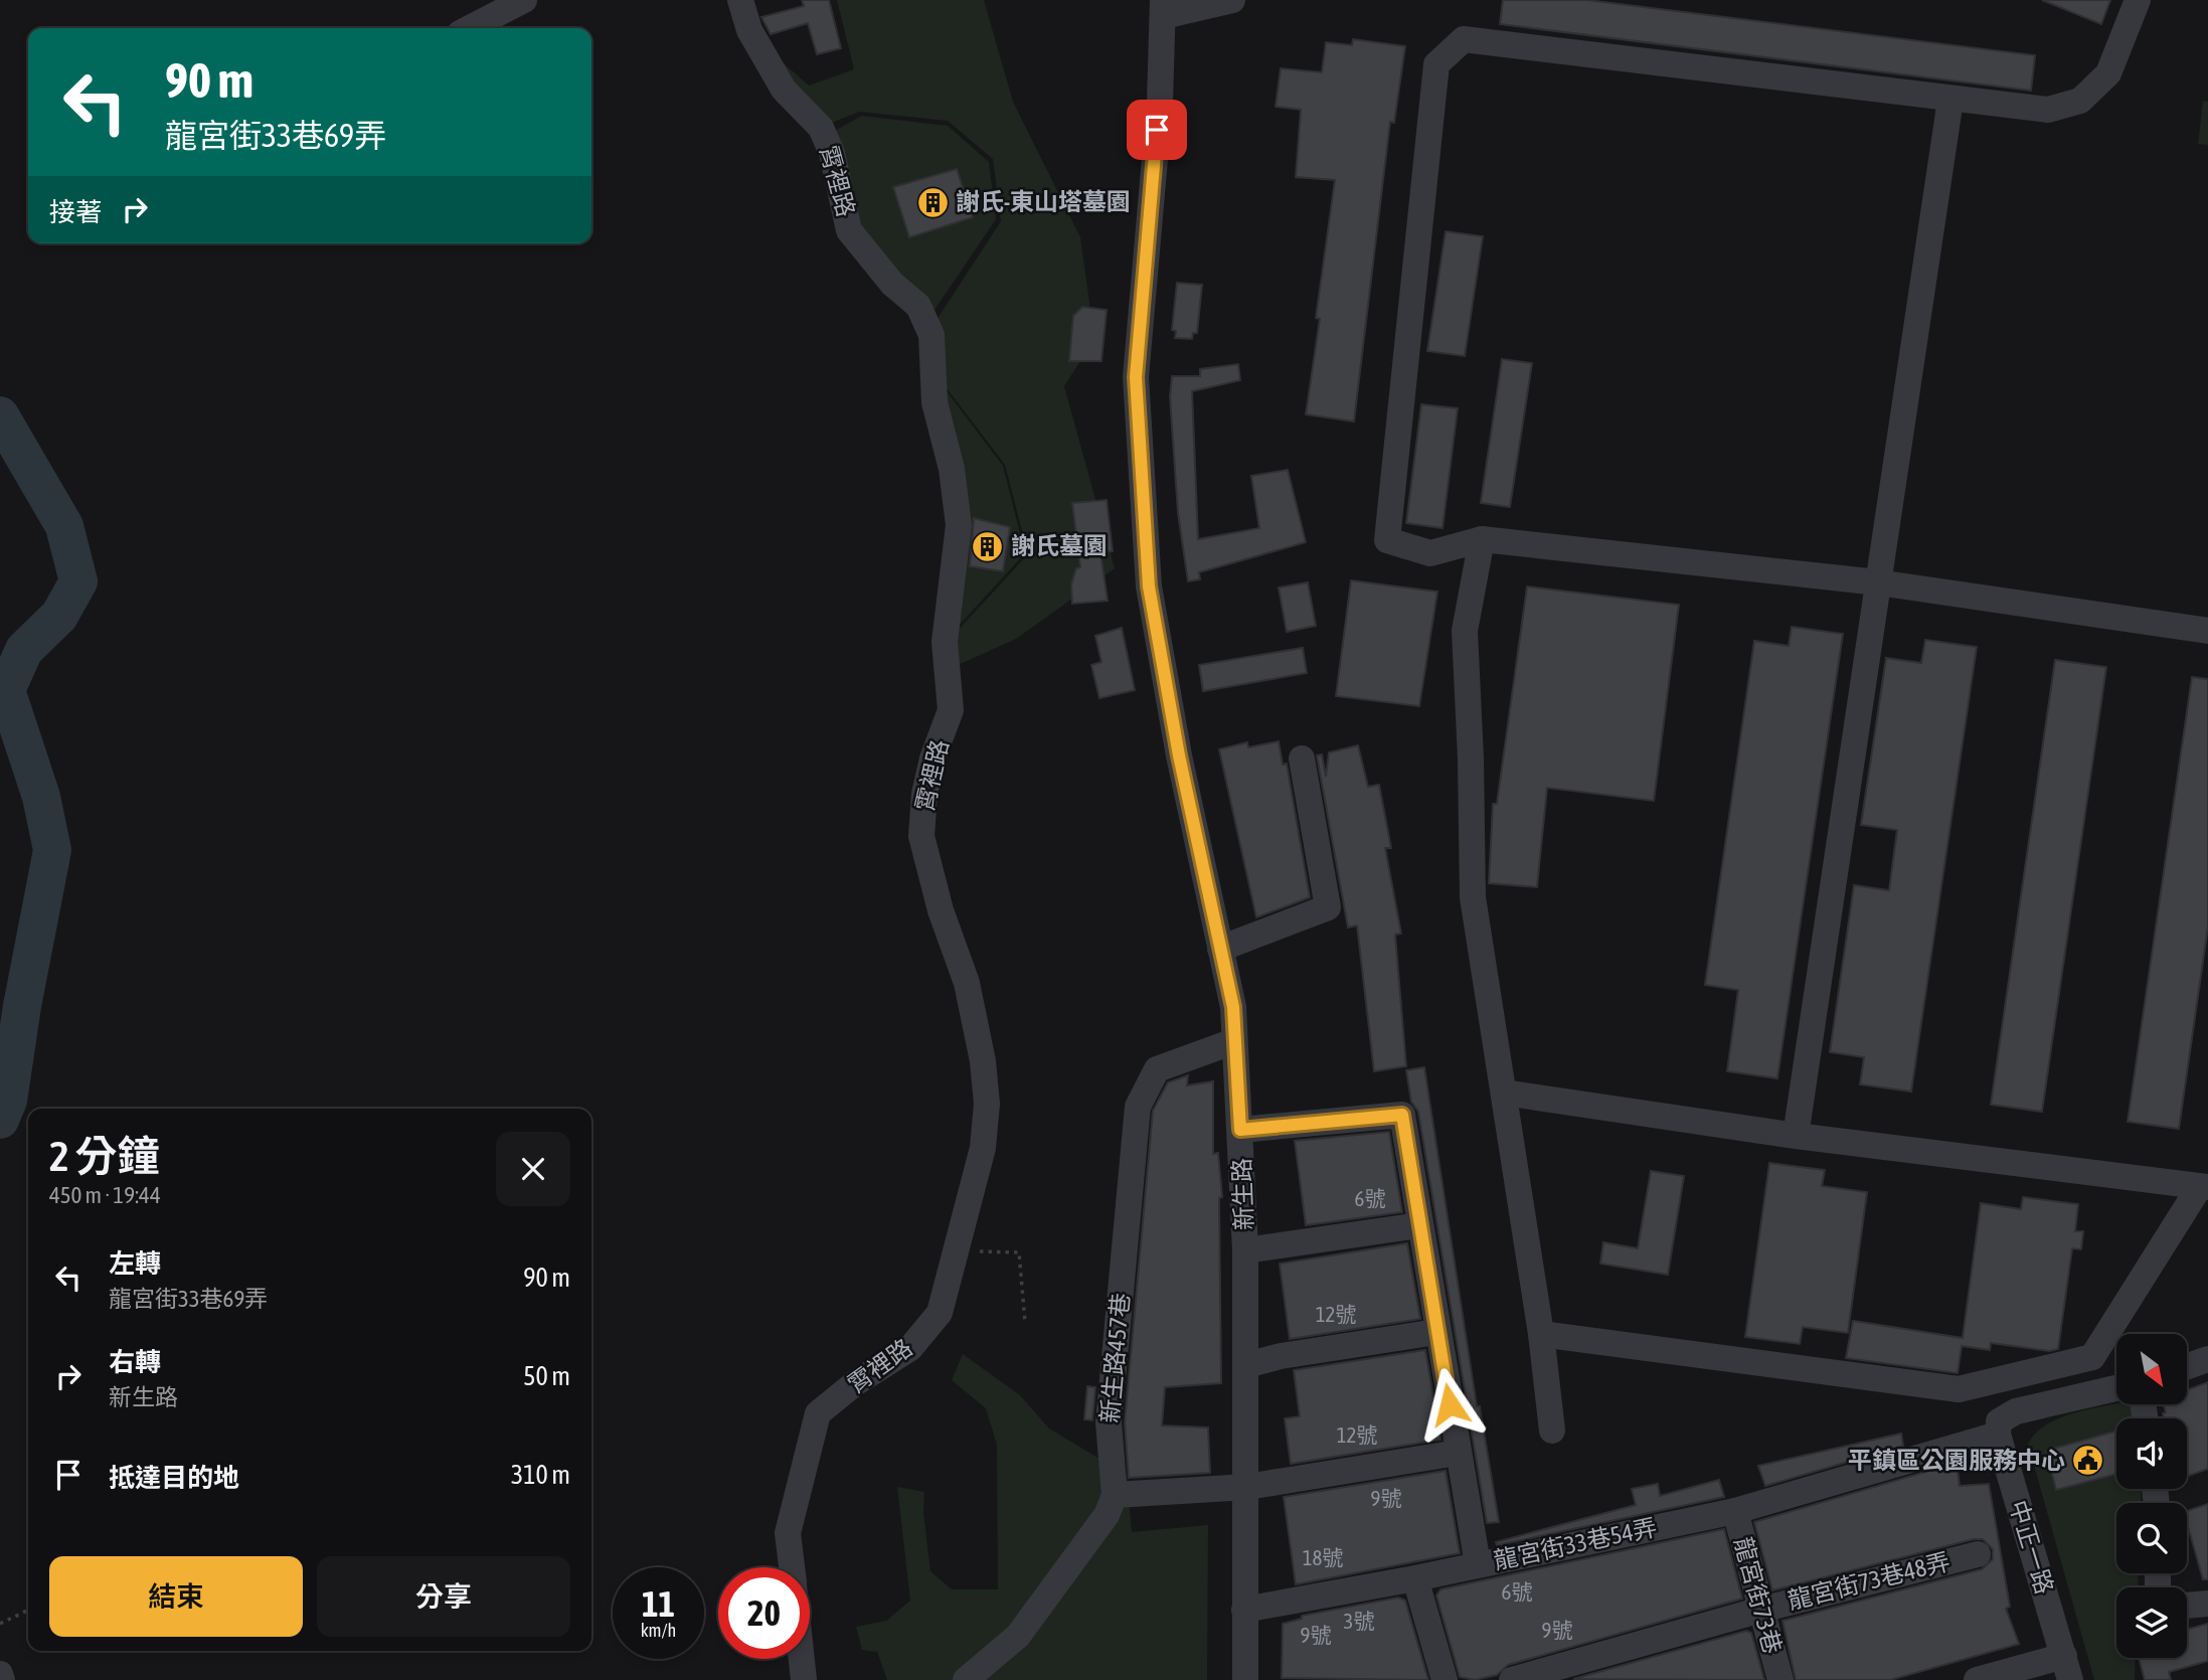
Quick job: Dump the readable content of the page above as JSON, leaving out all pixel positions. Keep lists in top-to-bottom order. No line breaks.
{"streets":{"street":["霄裡路","新生路","新生路457巷","龍宮街33巷54弄","中正一路","龍宮街73巷48弄","龍宮街73巷"]},"crossings":[["新生路","新生路457巷"],["新生路","龍宮街33巷54弄"],["龍宮街33巷54弄","中正一路"],["龍宮街33巷54弄","龍宮街73巷"],["龍宮街73巷48弄","龍宮街73巷"]],"places":{"building":["謝氏-東山塔墓園","謝氏墓園"],"public building":["平鎮區公園服務中心"]},"house_numbers":["6號","12號","12號","9號","18號","6號","3號","9號","9號"],"north":"bottom right","page":{"turn":["90 m","龍宮街33巷69弄"],"then":"接著","heading":["2 分鐘","450 m · 19:44"],"list":[{"name":"左轉","note":"龍宮街33巷69弄","value":"90 m"},{"name":"右轉","note":"新生路","value":"50 m"},{"name":"抵達目的地","value":"310 m"}],"buttons":["結束","分享"],"speed":"11 km/h","limit":"20"}}
